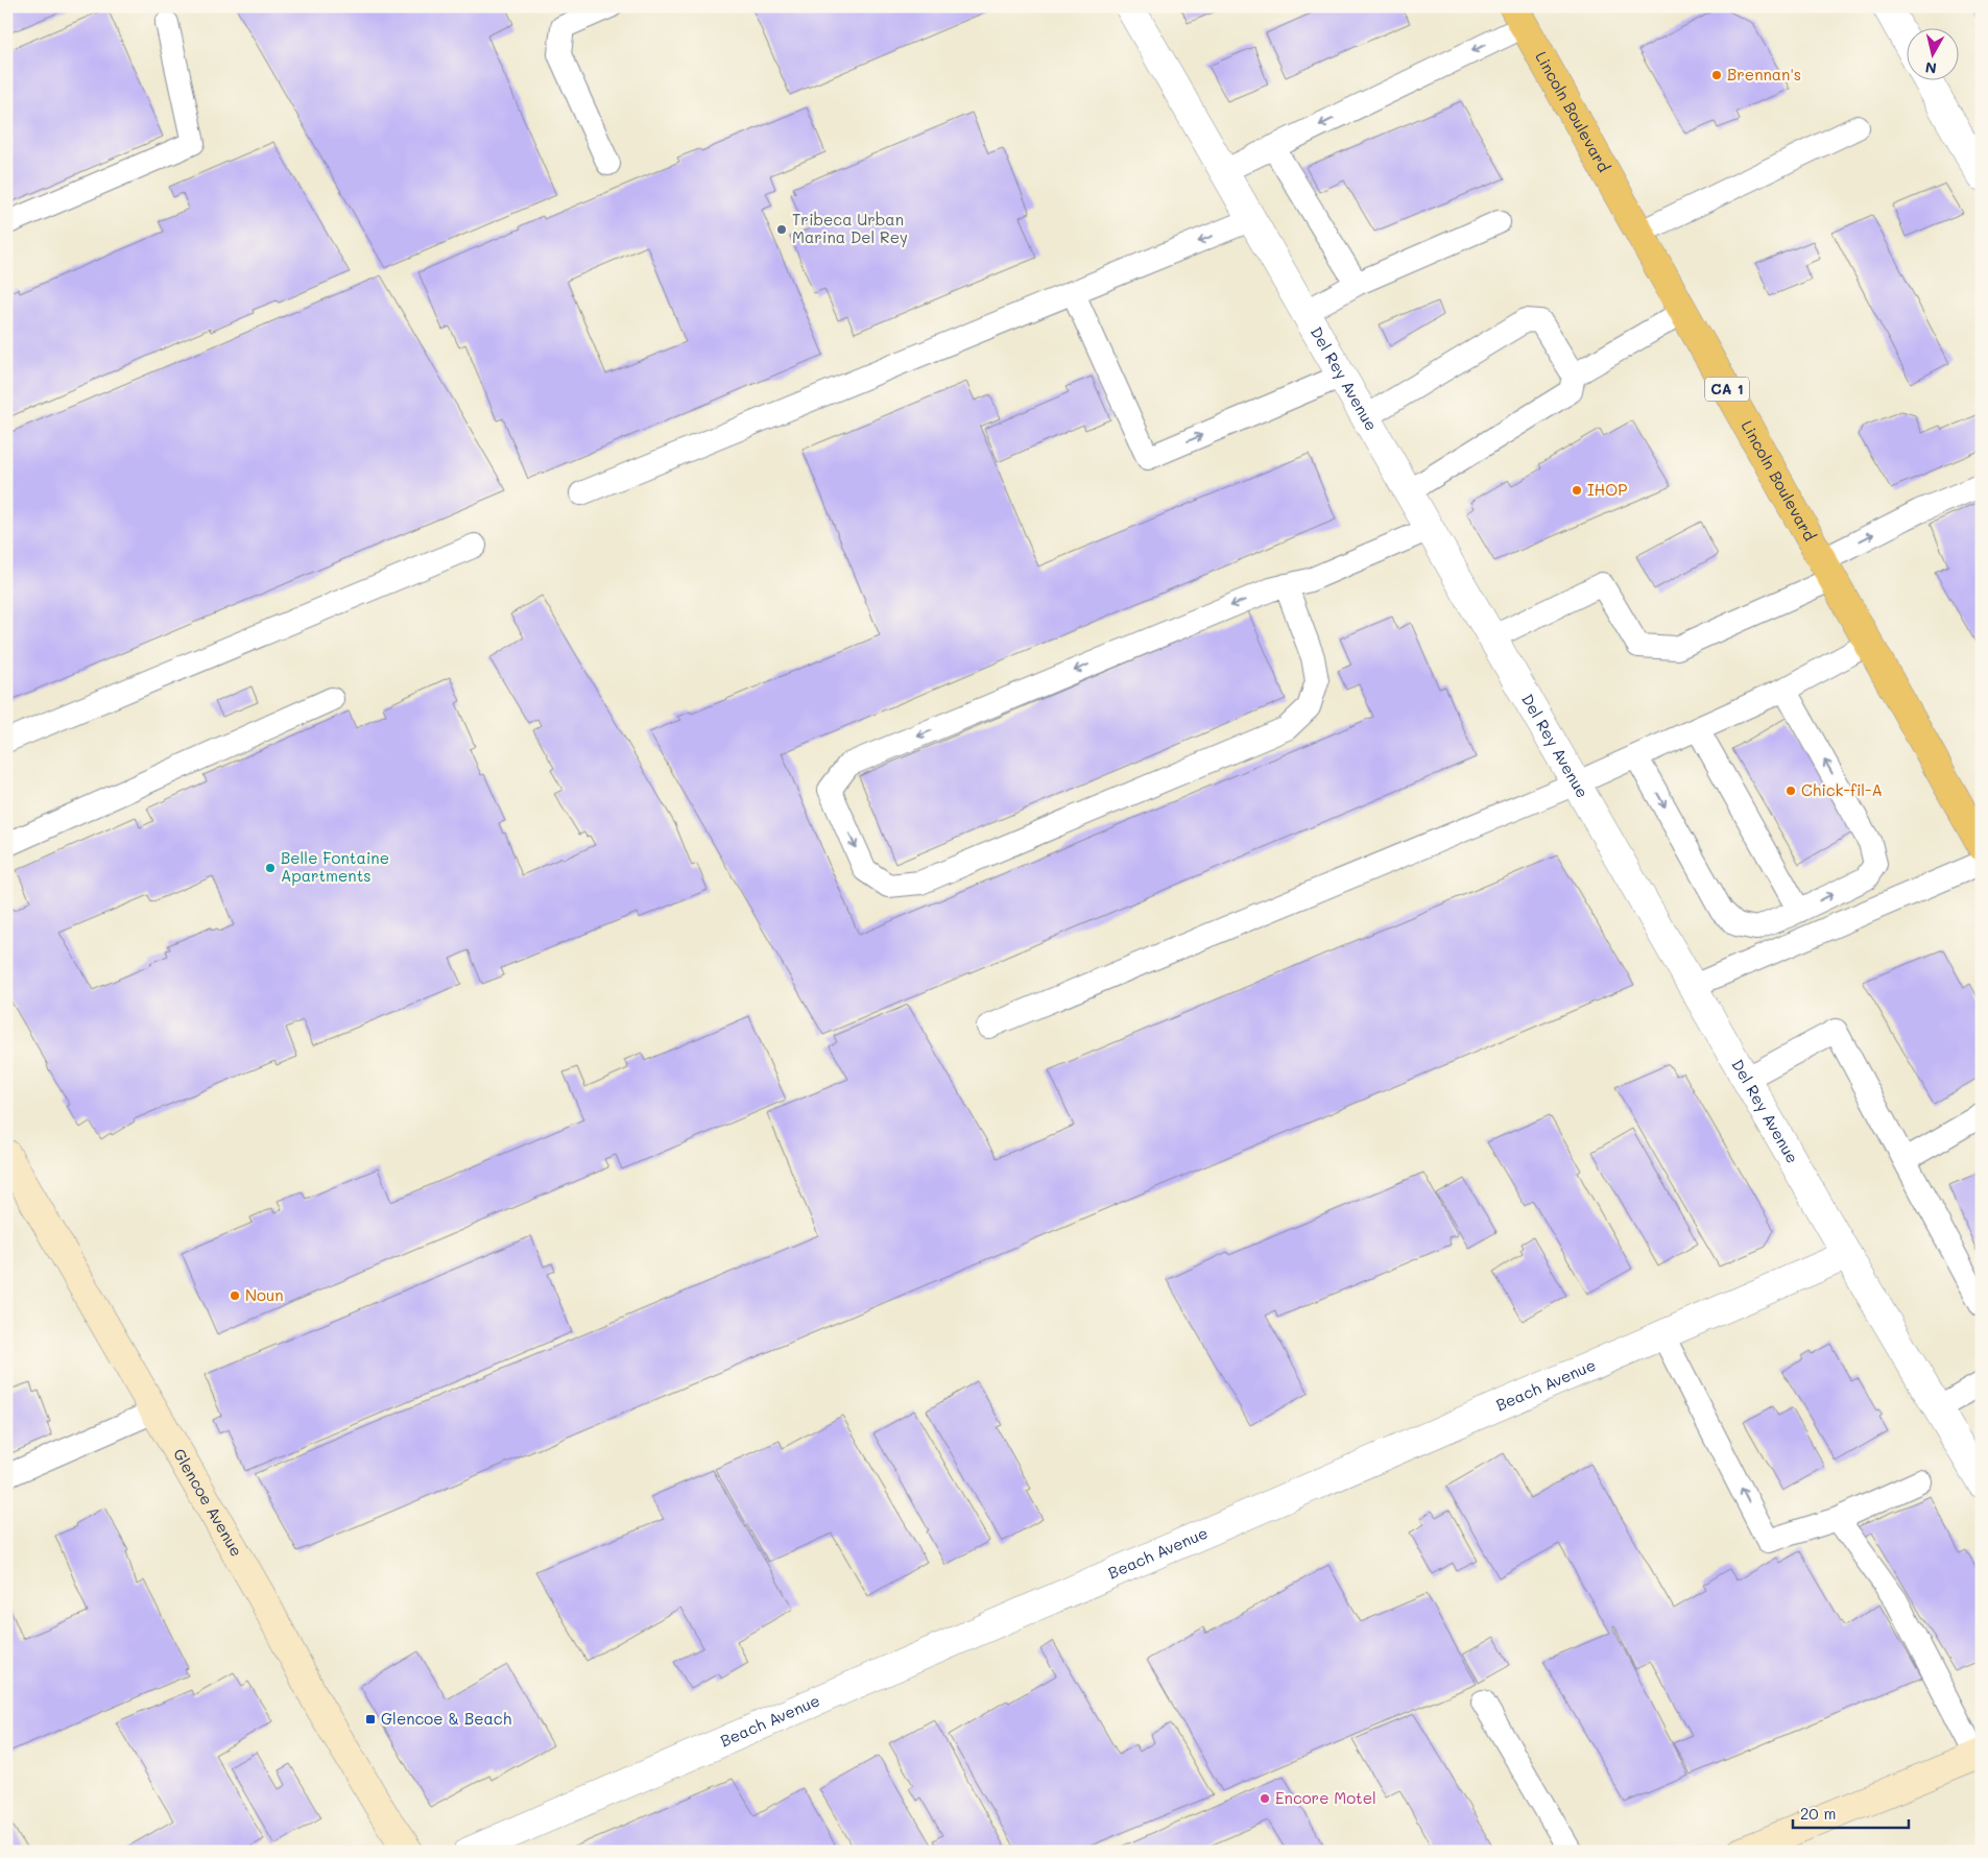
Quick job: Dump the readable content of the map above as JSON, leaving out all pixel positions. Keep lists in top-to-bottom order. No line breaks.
{"streets":{"highway":["Lincoln Boulevard","CA 1"],"street":["Del Rey Avenue","Beach Avenue","Glencoe Avenue"]},"crossings":[["Del Rey Avenue","Beach Avenue"]],"places":{"other":["Brennan's","Tribeca Urban Marina Del Rey","IHOP","Chick-fil-A","Belle Fontaine Apartments","Noun","Encore Motel"],"transit":["Glencoe & Beach"]},"scale_bar":"20 m","north":"bottom"}
